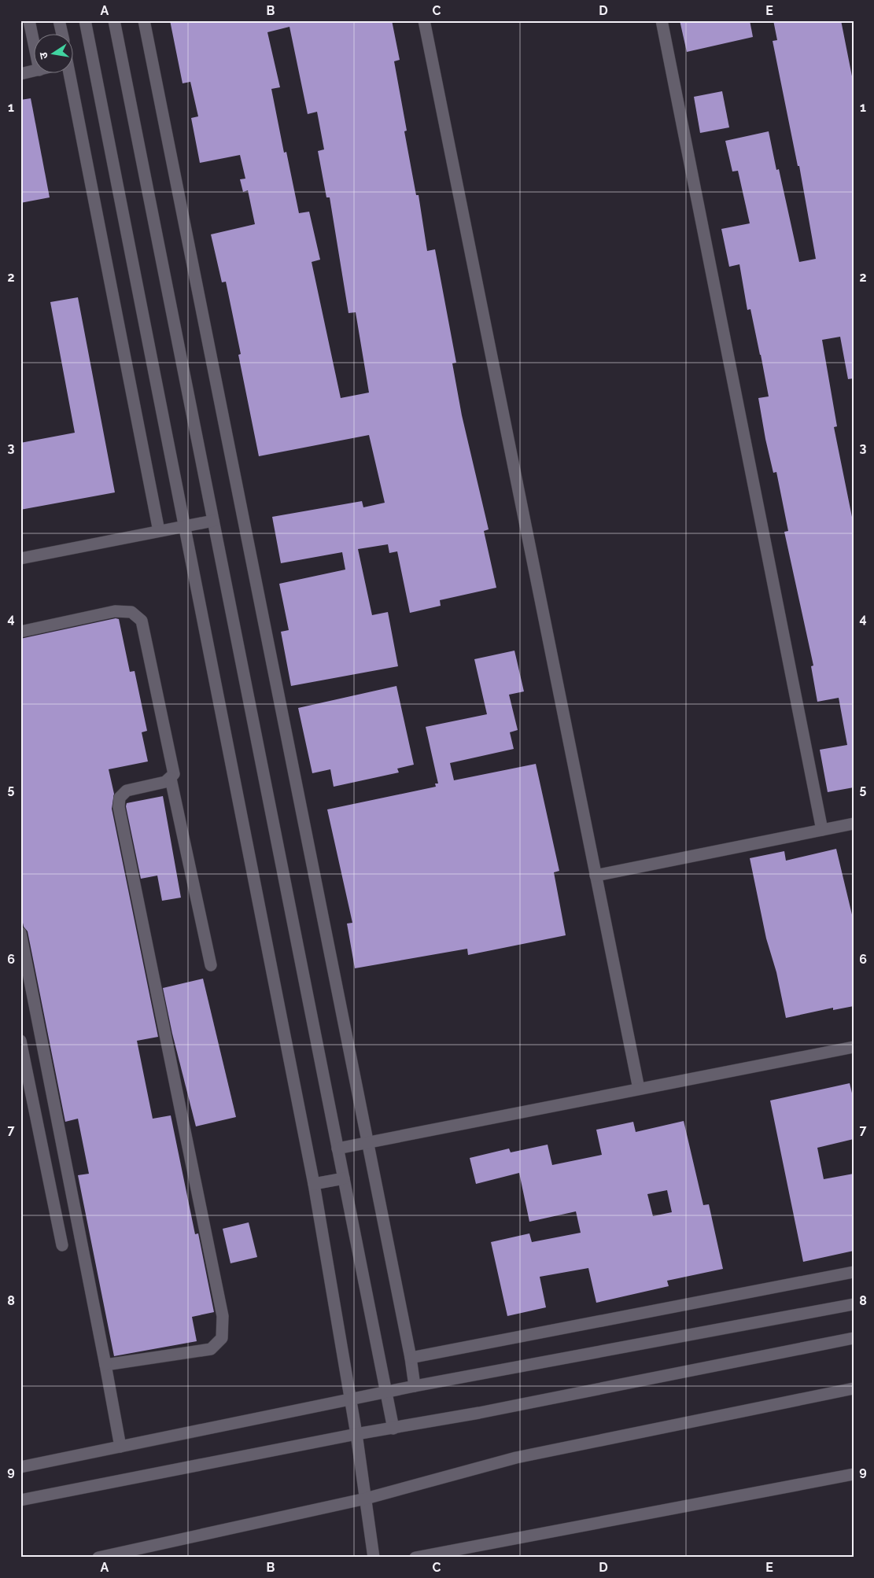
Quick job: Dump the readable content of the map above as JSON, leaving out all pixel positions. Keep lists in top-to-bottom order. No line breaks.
{"north":"left","grid":{"columns":["A","B","C","D","E"],"rows":["1","2","3","4","5","6","7","8","9"]}}
